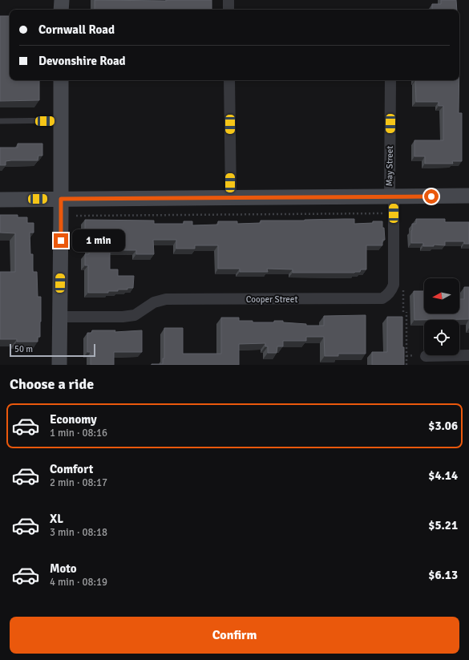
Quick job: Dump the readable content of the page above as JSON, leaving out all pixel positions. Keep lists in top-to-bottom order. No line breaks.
{"streets":{"street":["May Street","Cooper Street"]},"crossings":[["May Street","Cooper Street"]],"scale_bar":"50 m","north":"left","page":{"banner":["Cornwall Road","Devonshire Road"],"bubble":"1 min","scale":"50 m","heading":"Choose a ride","list":[{"name":"Economy","note":"1 min · 08:16","value":"$3.06"},{"name":"Comfort","note":"2 min · 08:17","value":"$4.14"},{"name":"XL","note":"3 min · 08:18","value":"$5.21"},{"name":"Moto","note":"4 min · 08:19","value":"$6.13"}],"buttons":"Confirm"}}
